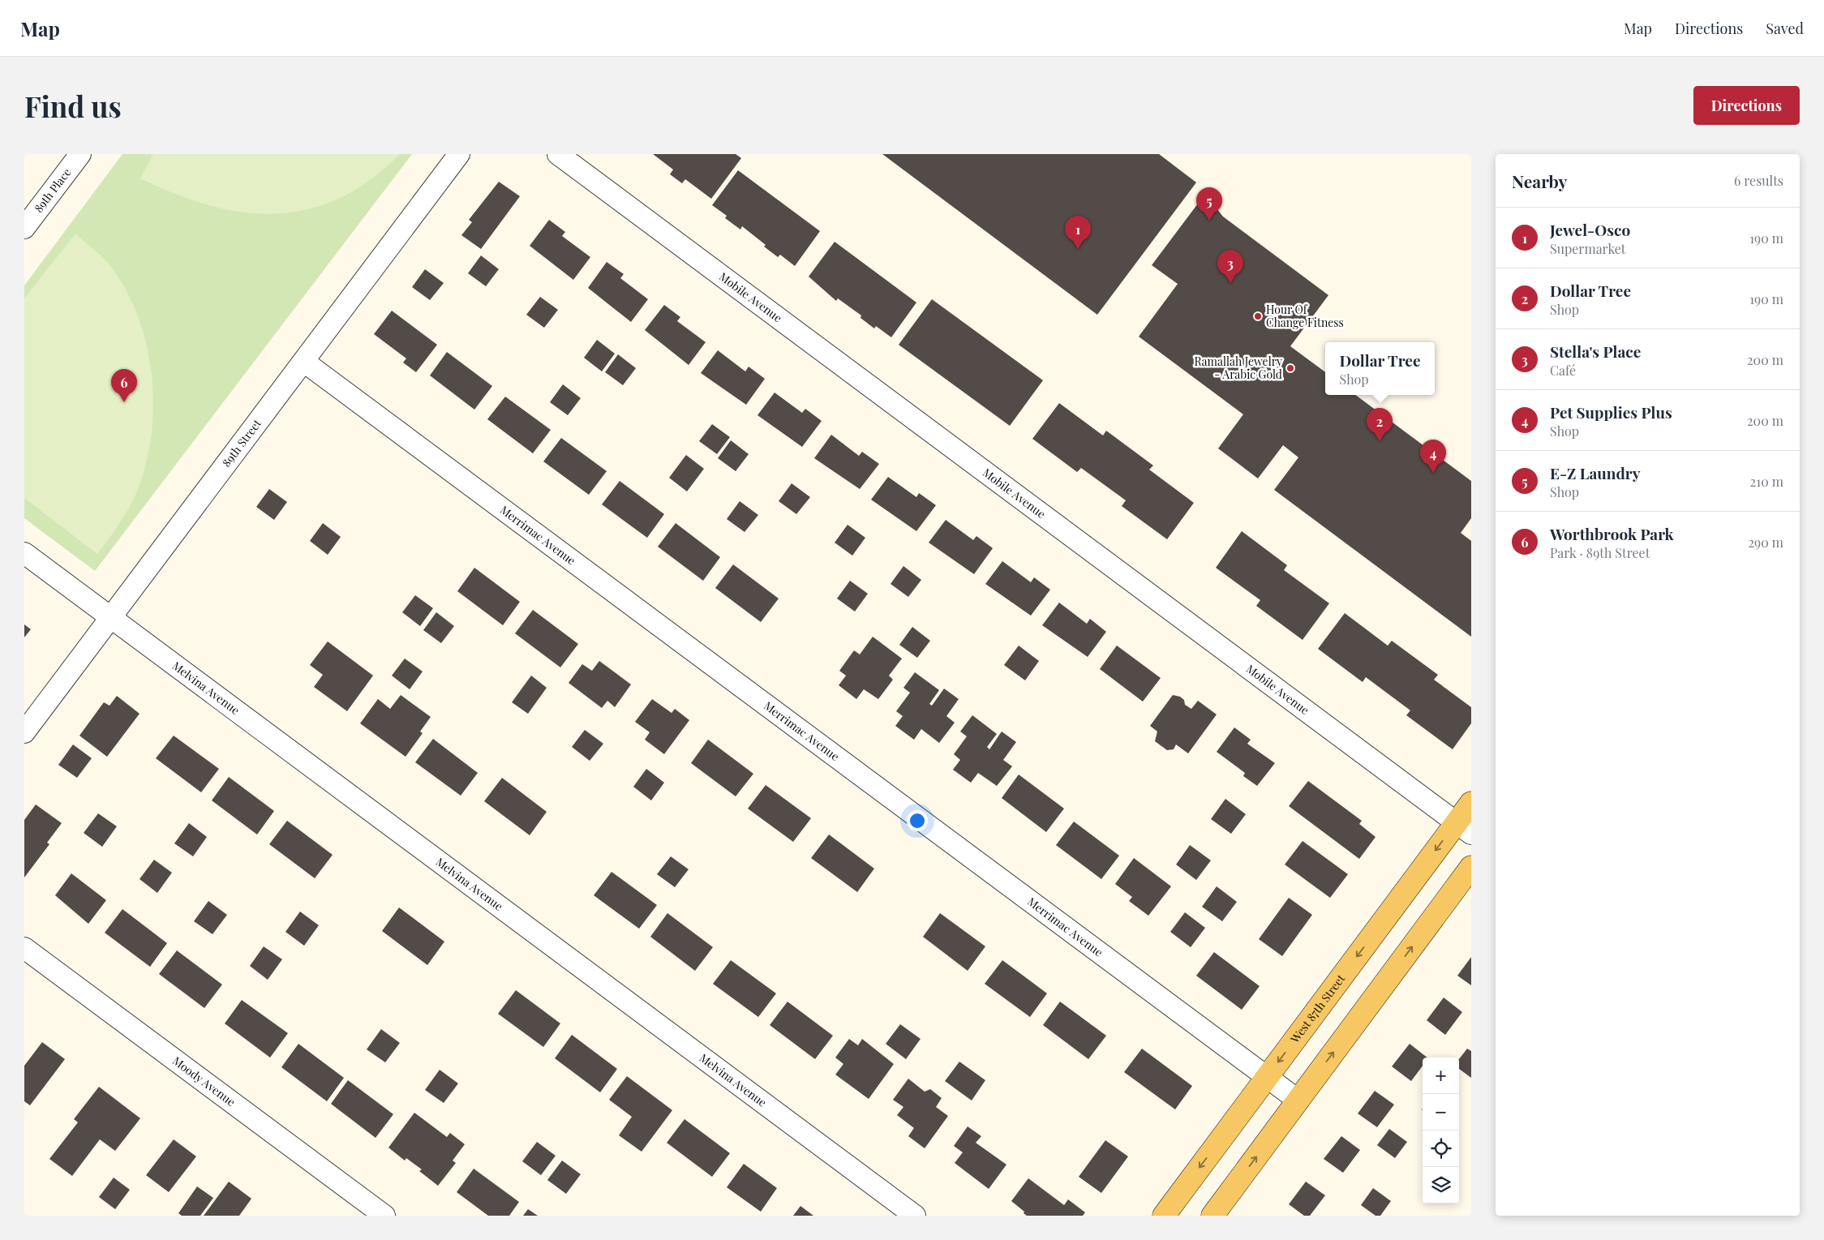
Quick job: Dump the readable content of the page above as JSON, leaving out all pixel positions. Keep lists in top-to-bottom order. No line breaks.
{"streets":{"main road":["West 87th Street"],"street":["89th Place","Mobile Avenue","89th Street","Merrimac Avenue","Melvina Avenue","Moody Avenue"]},"crossings":[["Mobile Avenue","West 87th Street"],["89th Street","Merrimac Avenue"],["89th Street","Melvina Avenue"],["Merrimac Avenue","West 87th Street"]],"places":["Hour Of Change Fitness","Ramallah Jewelry - Arabic Gold"],"page":{"header":"Map","nav":["Map","Directions","Saved"],"buttons":"Directions","title":"Find us","heading":["Nearby","6 results"],"pins":["5","1","3","6","2","4"],"list":[{"mark":"1","name":"Jewel-Osco","note":"Supermarket","value":"190 m"},{"mark":"2","name":"Dollar Tree","note":"Shop","value":"190 m"},{"mark":"3","name":"Stella's Place","note":"Café","value":"200 m"},{"mark":"4","name":"Pet Supplies Plus","note":"Shop","value":"200 m"},{"mark":"5","name":"E-Z Laundry","note":"Shop","value":"210 m"},{"mark":"6","name":"Worthbrook Park","note":"Park · 89th Street","value":"290 m"}],"popup":["Dollar Tree","Shop"],"map_buttons":["+","−"]}}
